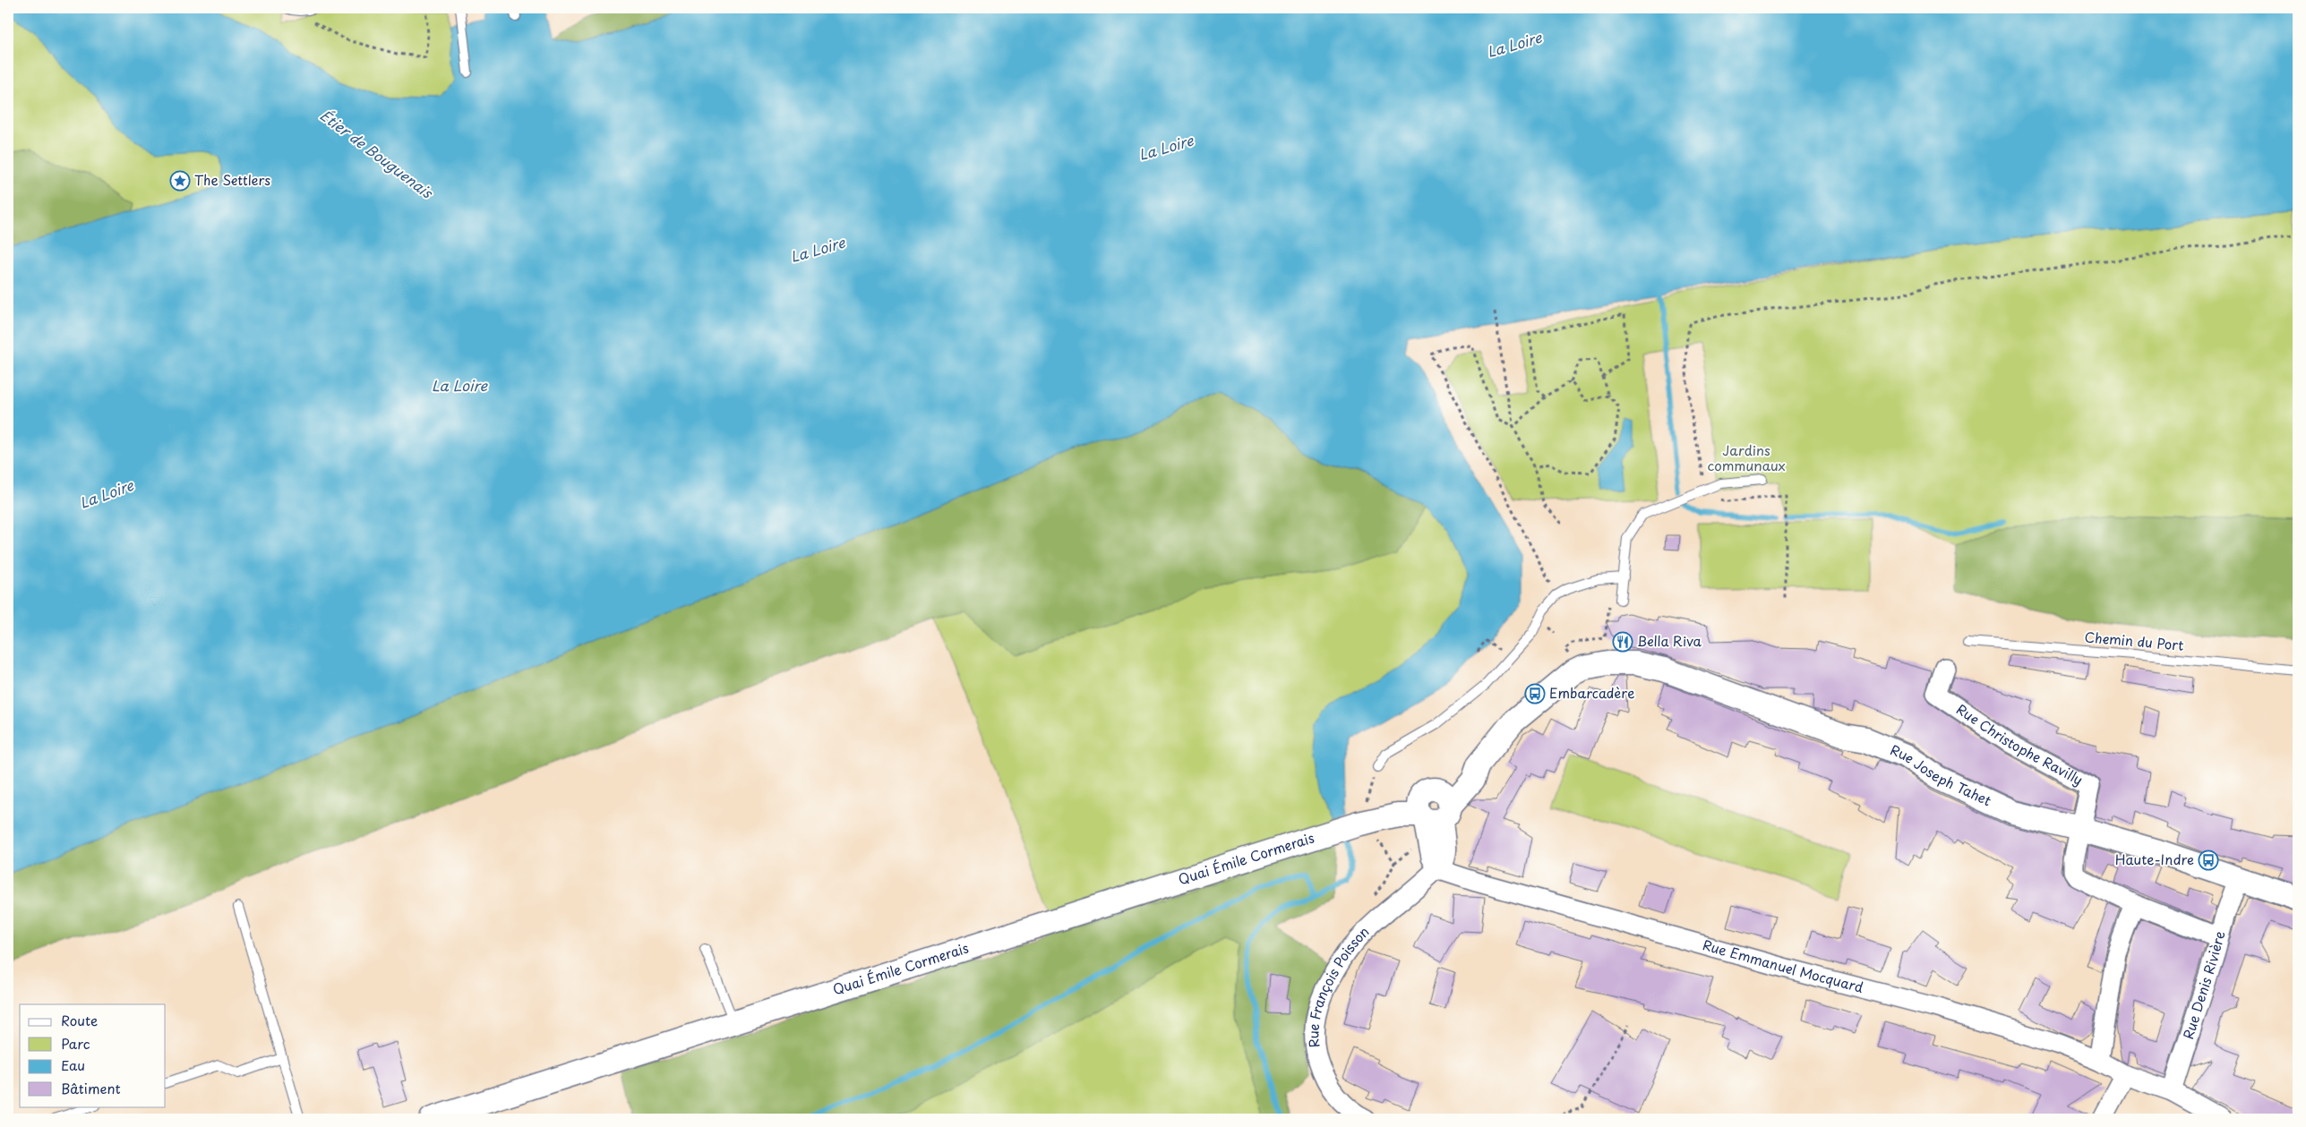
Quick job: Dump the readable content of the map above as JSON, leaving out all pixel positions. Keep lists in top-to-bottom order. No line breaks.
{"streets":{"street":["Rue Christophe Ravilly","Rue Joseph Tahet","Quai Émile Cormerais","Rue Emmanuel Mocquard","Rue Denis Rivière","Rue François Poisson"],"lane":["Chemin du Port"]},"crossings":[["Rue Christophe Ravilly","Rue Joseph Tahet"],["Rue Joseph Tahet","Quai Émile Cormerais"],["Rue Joseph Tahet","Rue Denis Rivière"],["Rue Emmanuel Mocquard","Rue François Poisson"]],"water":["La Loire","Étier de Bouguenais"],"parks":["Jardins communaux"],"places":{"place":["The Settlers"],"restaurant":["Bella Riva"],"bus stop":["Embarcadère","Haute-Indre"]},"legend":["Route","Parc","Eau","Bâtiment"]}
